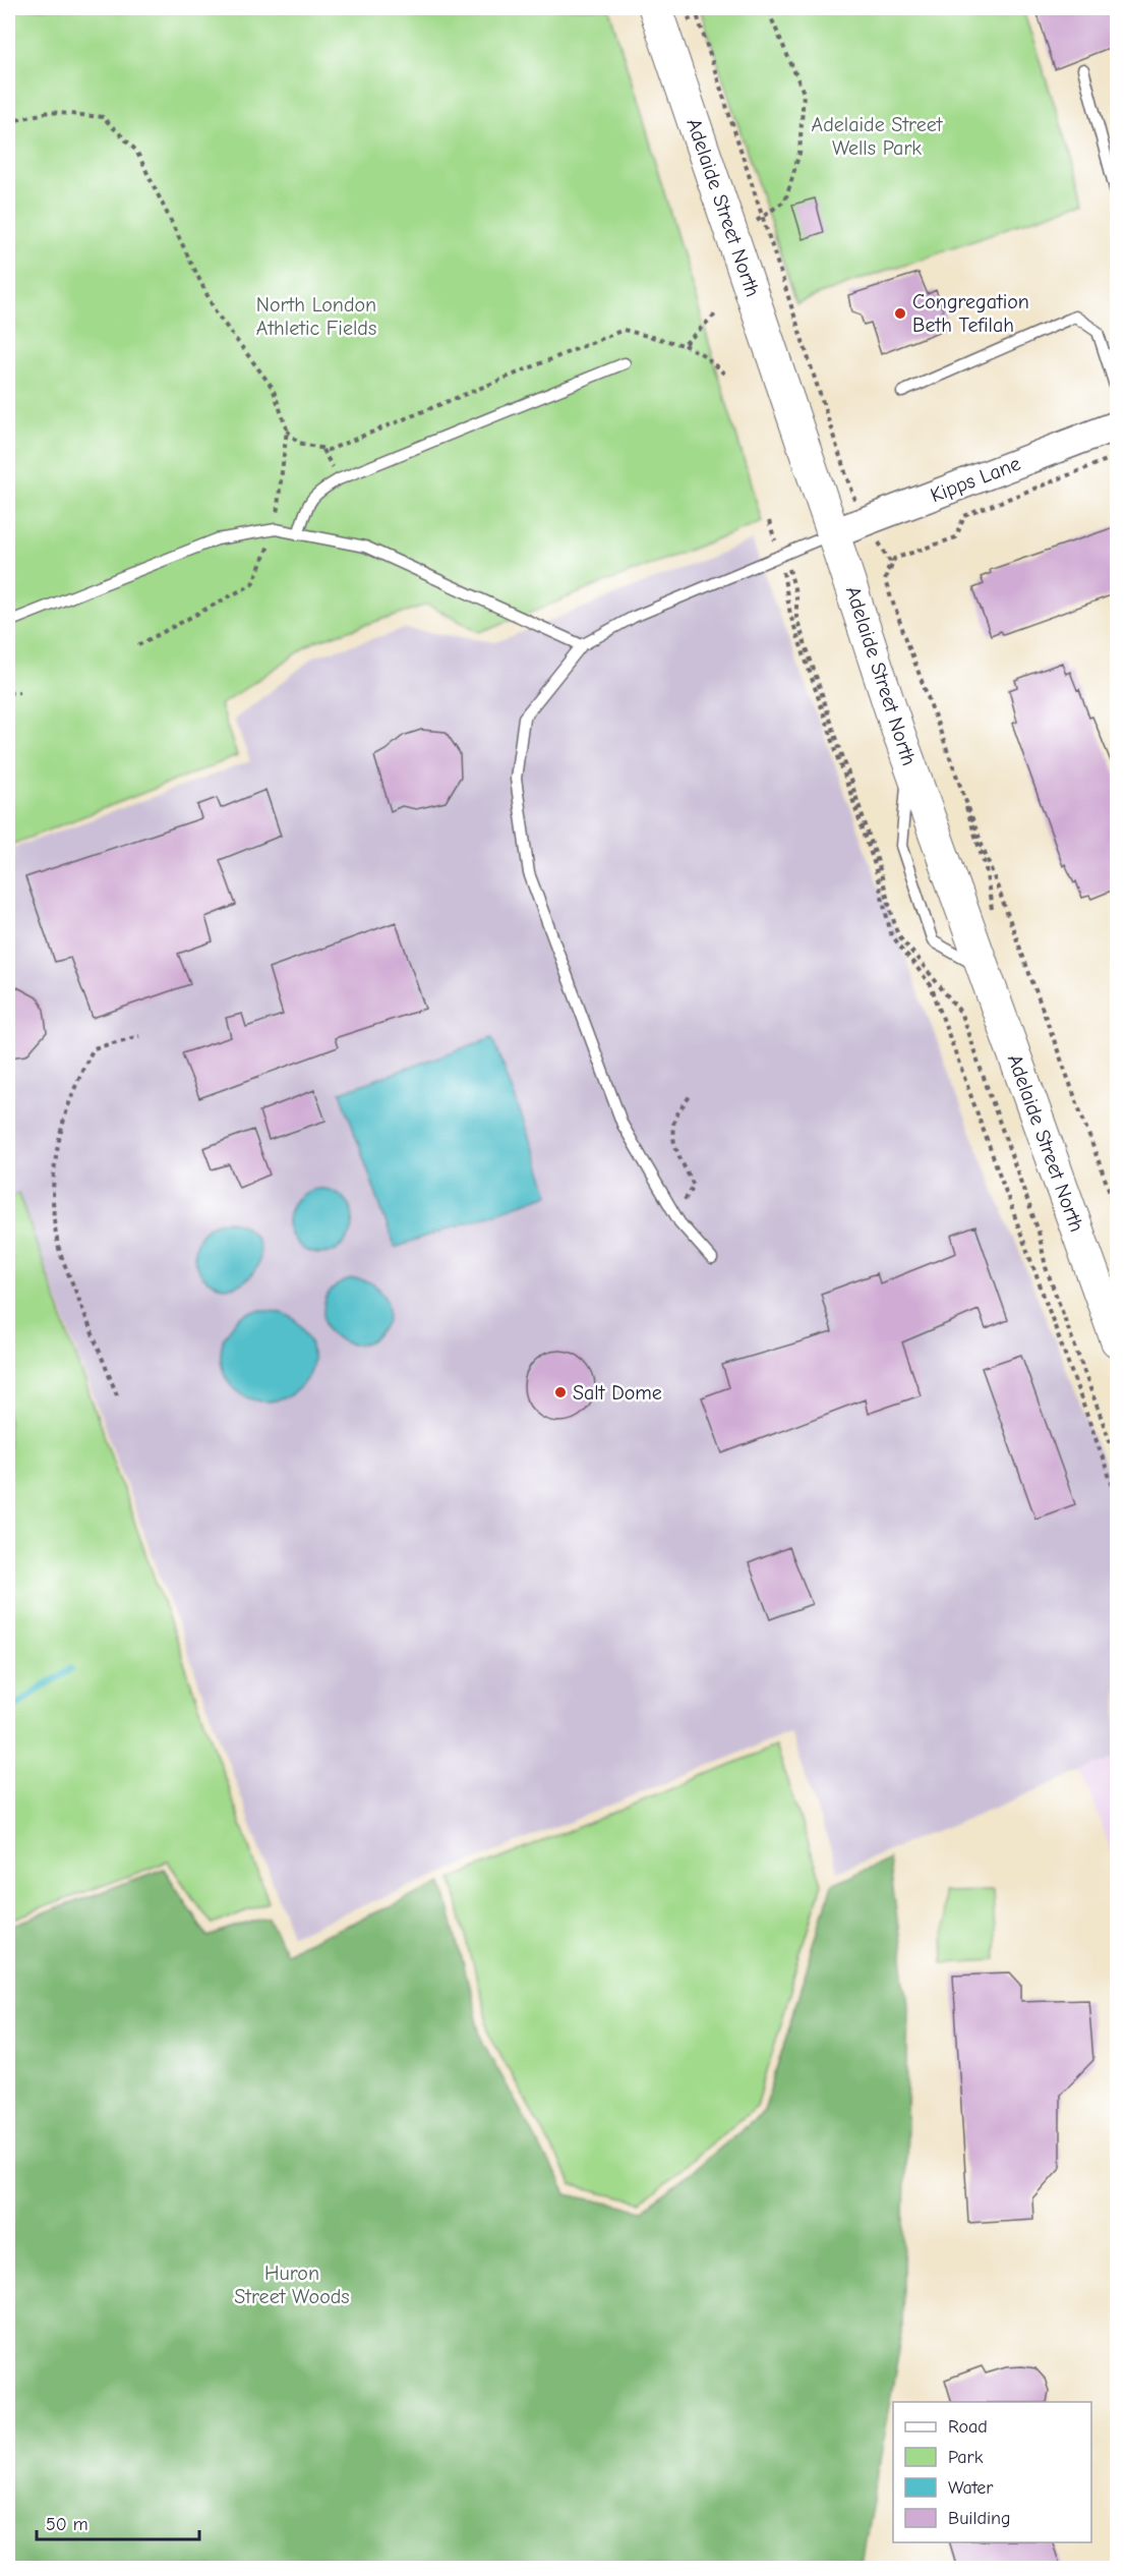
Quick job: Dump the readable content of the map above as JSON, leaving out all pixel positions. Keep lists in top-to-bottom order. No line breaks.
{"streets":{"main road":["Adelaide Street North"],"street":["Kipps Lane"]},"crossings":[["Adelaide Street North","Kipps Lane"]],"parks":["Adelaide Street Wells Park","North London Athletic Fields","Huron Street Woods"],"places":["Congregation Beth Tefilah","Salt Dome"],"legend":["Road","Park","Water","Building"],"scale_bar":"50 m"}
